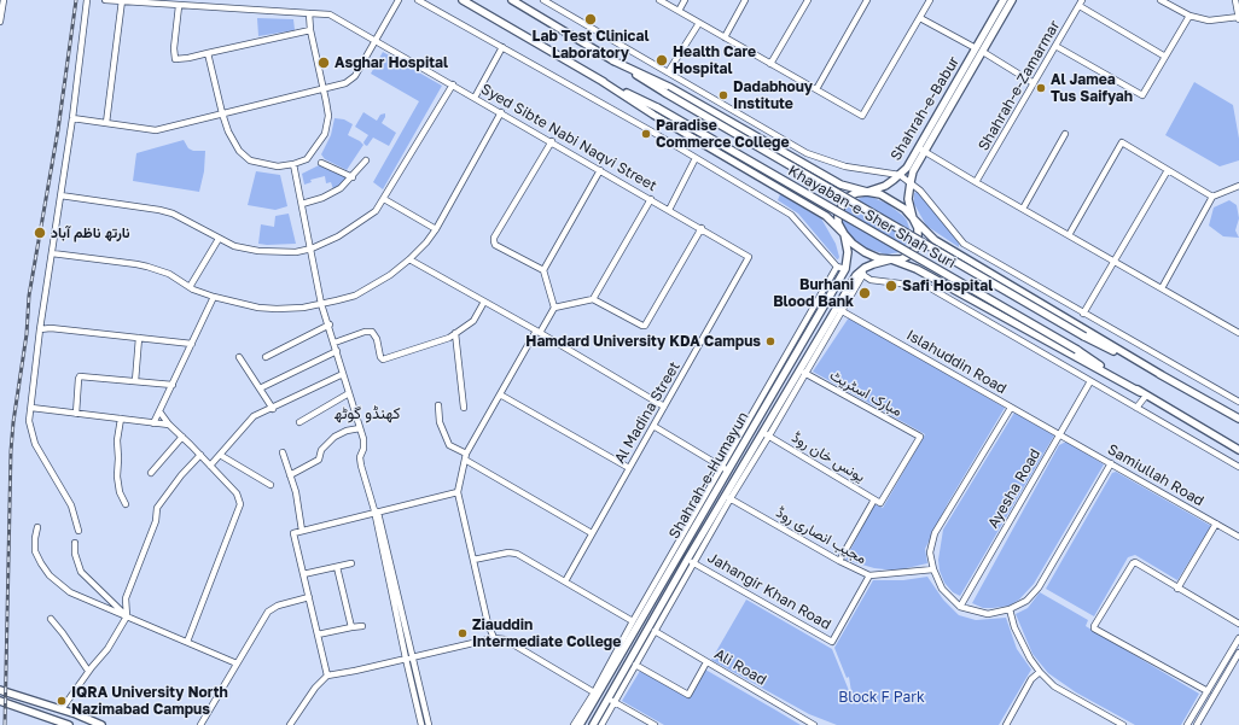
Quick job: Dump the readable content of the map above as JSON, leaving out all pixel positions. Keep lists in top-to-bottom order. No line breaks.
{"streets":{"main road":["Shahrah-e-Babur","Khayaban-e-Sher Shah Suri","Shahrah-e-Humayun"],"street":["Shahrah-e-Zamarmar","Syed Sibte Nabi Naqvi Street","Islahuddin Road","مبارک اسٹریٹ","Al Madina Street","یونس خان روڈ","Samiullah Road","Ayesha Road","مجیب انصاری روڈ","Jahangir Khan Road","Ali Road"]},"crossings":[["Shahrah-e-Babur","Shahrah-e-Humayun"],["Syed Sibte Nabi Naqvi Street","Al Madina Street"],["Islahuddin Road","Shahrah-e-Humayun"],["Islahuddin Road","Samiullah Road"],["Islahuddin Road","Ayesha Road"],["مبارک اسٹریٹ","یونس خان روڈ"],["مبارک اسٹریٹ","Shahrah-e-Humayun"],["یونس خان روڈ","Shahrah-e-Humayun"],["Shahrah-e-Humayun","مجیب انصاری روڈ"],["Shahrah-e-Humayun","Jahangir Khan Road"],["Samiullah Road","Ayesha Road"],["مجیب انصاری روڈ","Jahangir Khan Road"]],"districts":["کھنڈو گوٹھ"],"parks":["Block F Park"],"places":["Lab Test Clinical Laboratory","Health Care Hospital","Asghar Hospital","Al Jamea Tus Saifyah","Dadabhouy Institute","Paradise Commerce College","نارتھ ناظم آباد","Safi Hospital","Burhani Blood Bank","Hamdard University KDA Campus","Ziauddin Intermediate College","IQRA University North Nazimabad Campus"]}
